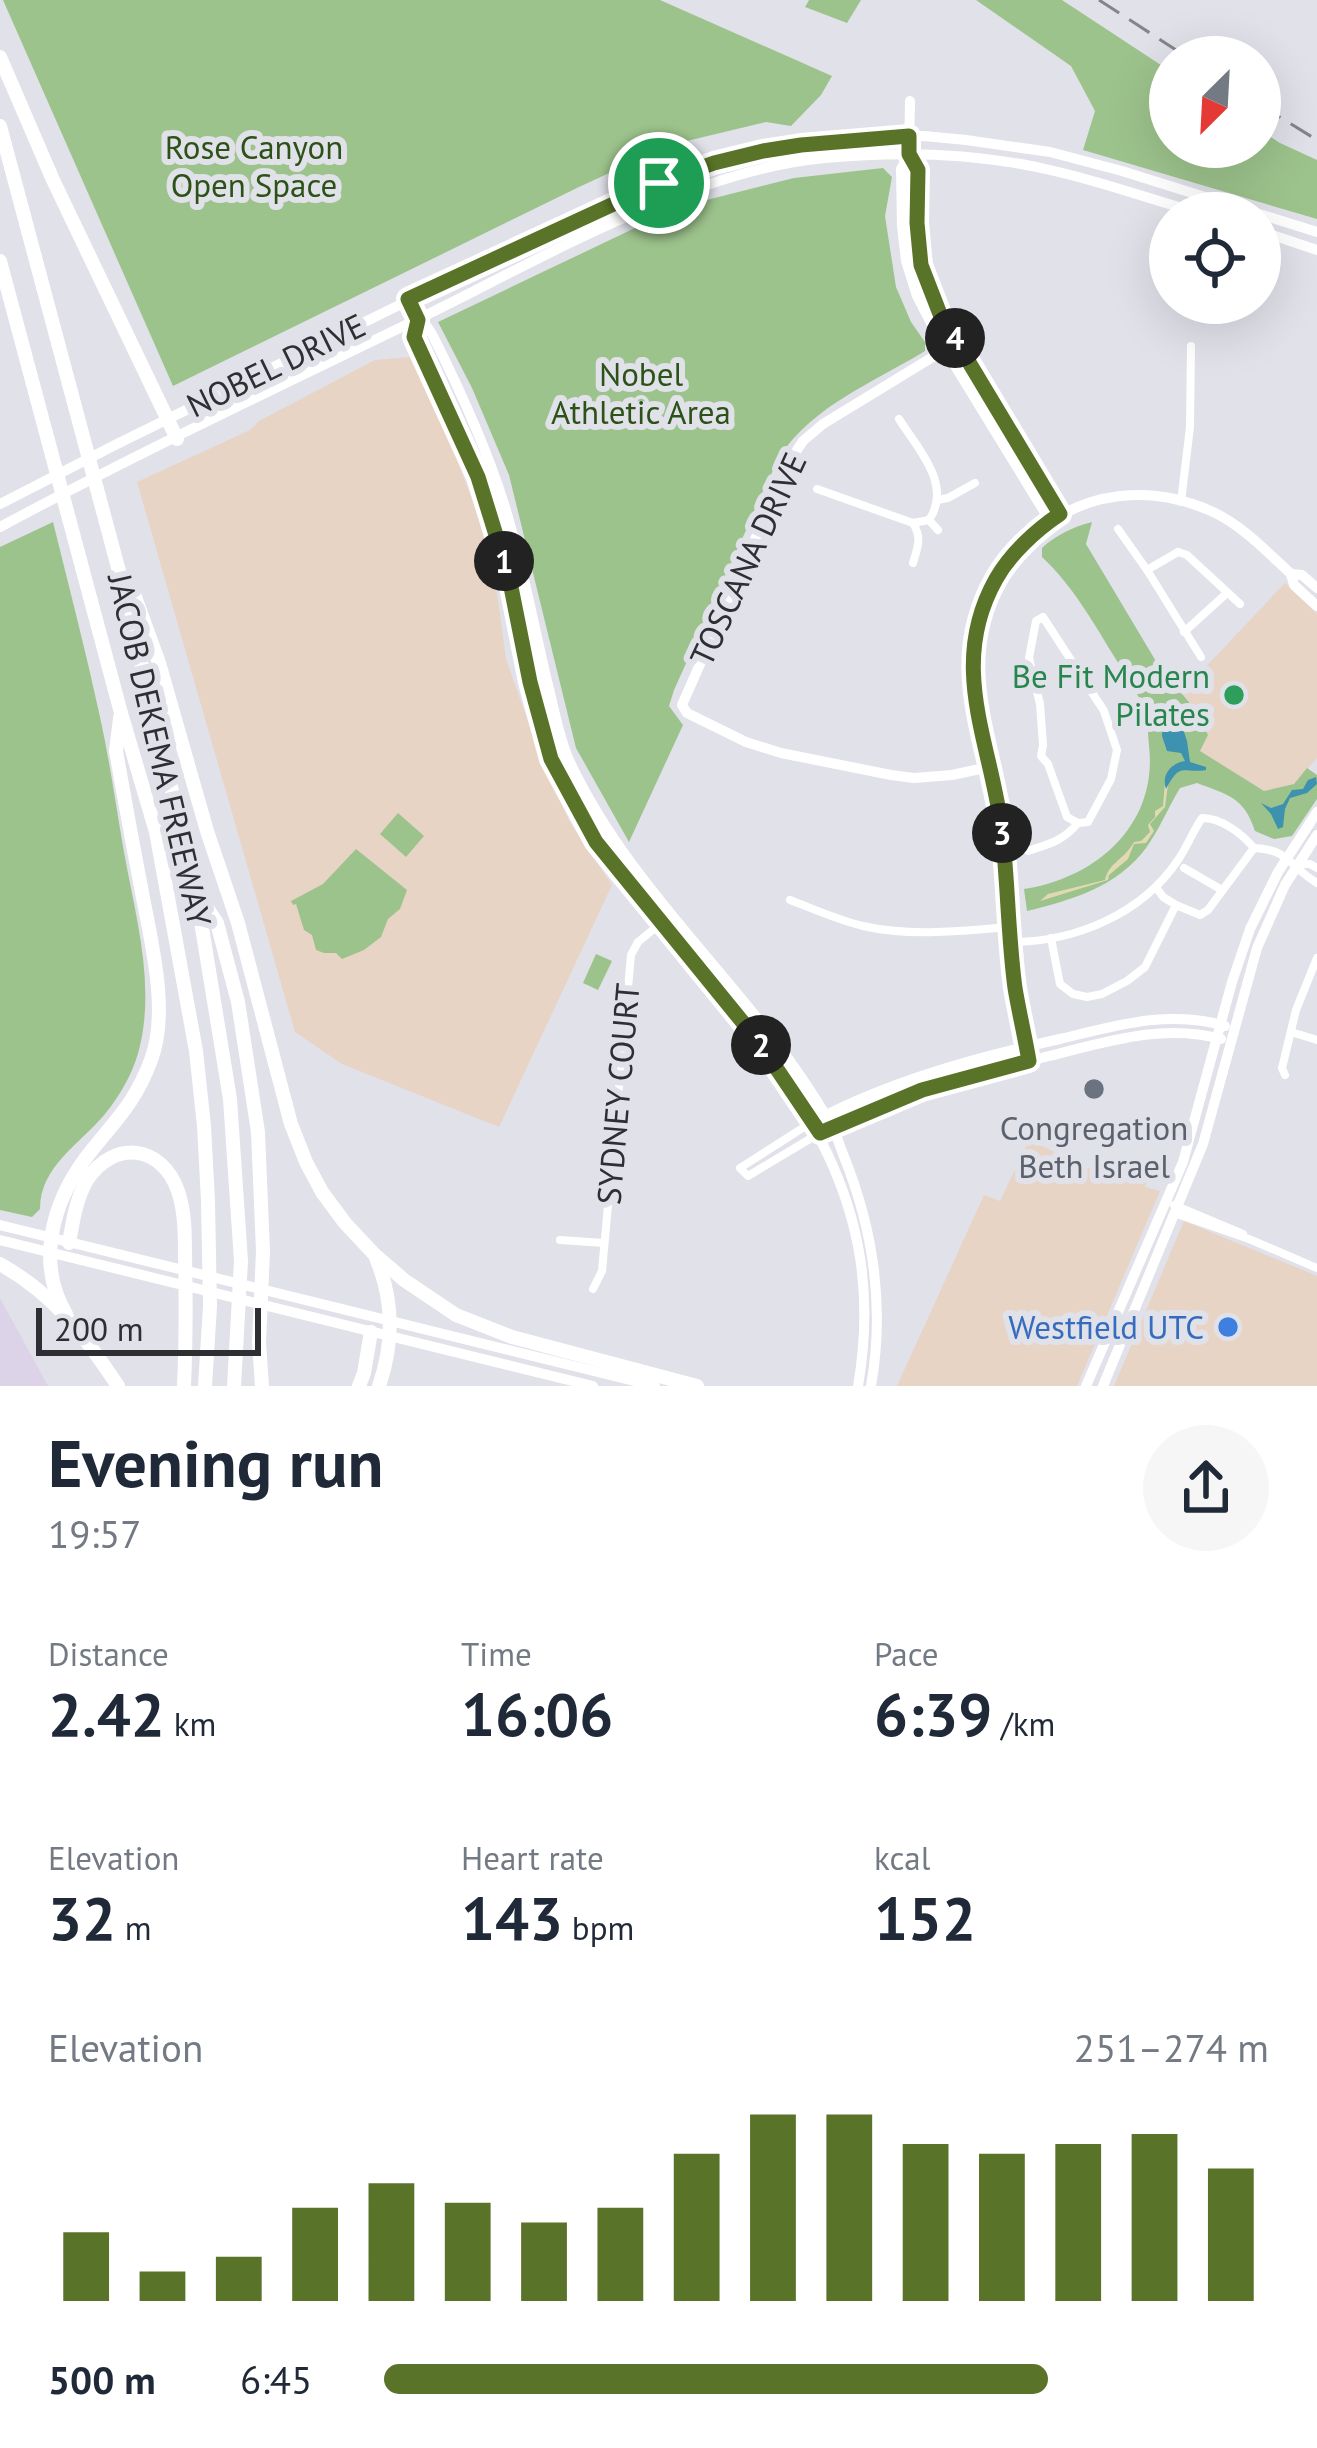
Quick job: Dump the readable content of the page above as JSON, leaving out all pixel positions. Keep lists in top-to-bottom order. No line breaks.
{"streets":{"highway":["JACOB DEKEMA FREEWAY"],"street":["NOBEL DRIVE","TOSCANA DRIVE","SYDNEY COURT"]},"parks":["Rose Canyon Open Space","Nobel Athletic Area"],"places":["Be Fit Modern Pilates","Congregation Beth Israel","Westfield UTC"],"scale_bar":"200 m","north":"bottom left","page":{"pins":["4","1","3","2"],"scale":"200 m","heading":["Evening run","19:57"],"stats":[["Distance","2.42 km"],["Time","16:06"],["Pace","6:39 /km"],["Elevation","32 m"],["Heart rate","143 bpm"],["kcal","152"]],"chart":["Elevation","251–274 m"],"list":[{"name":"500 m","note":"6:45"}]}}
